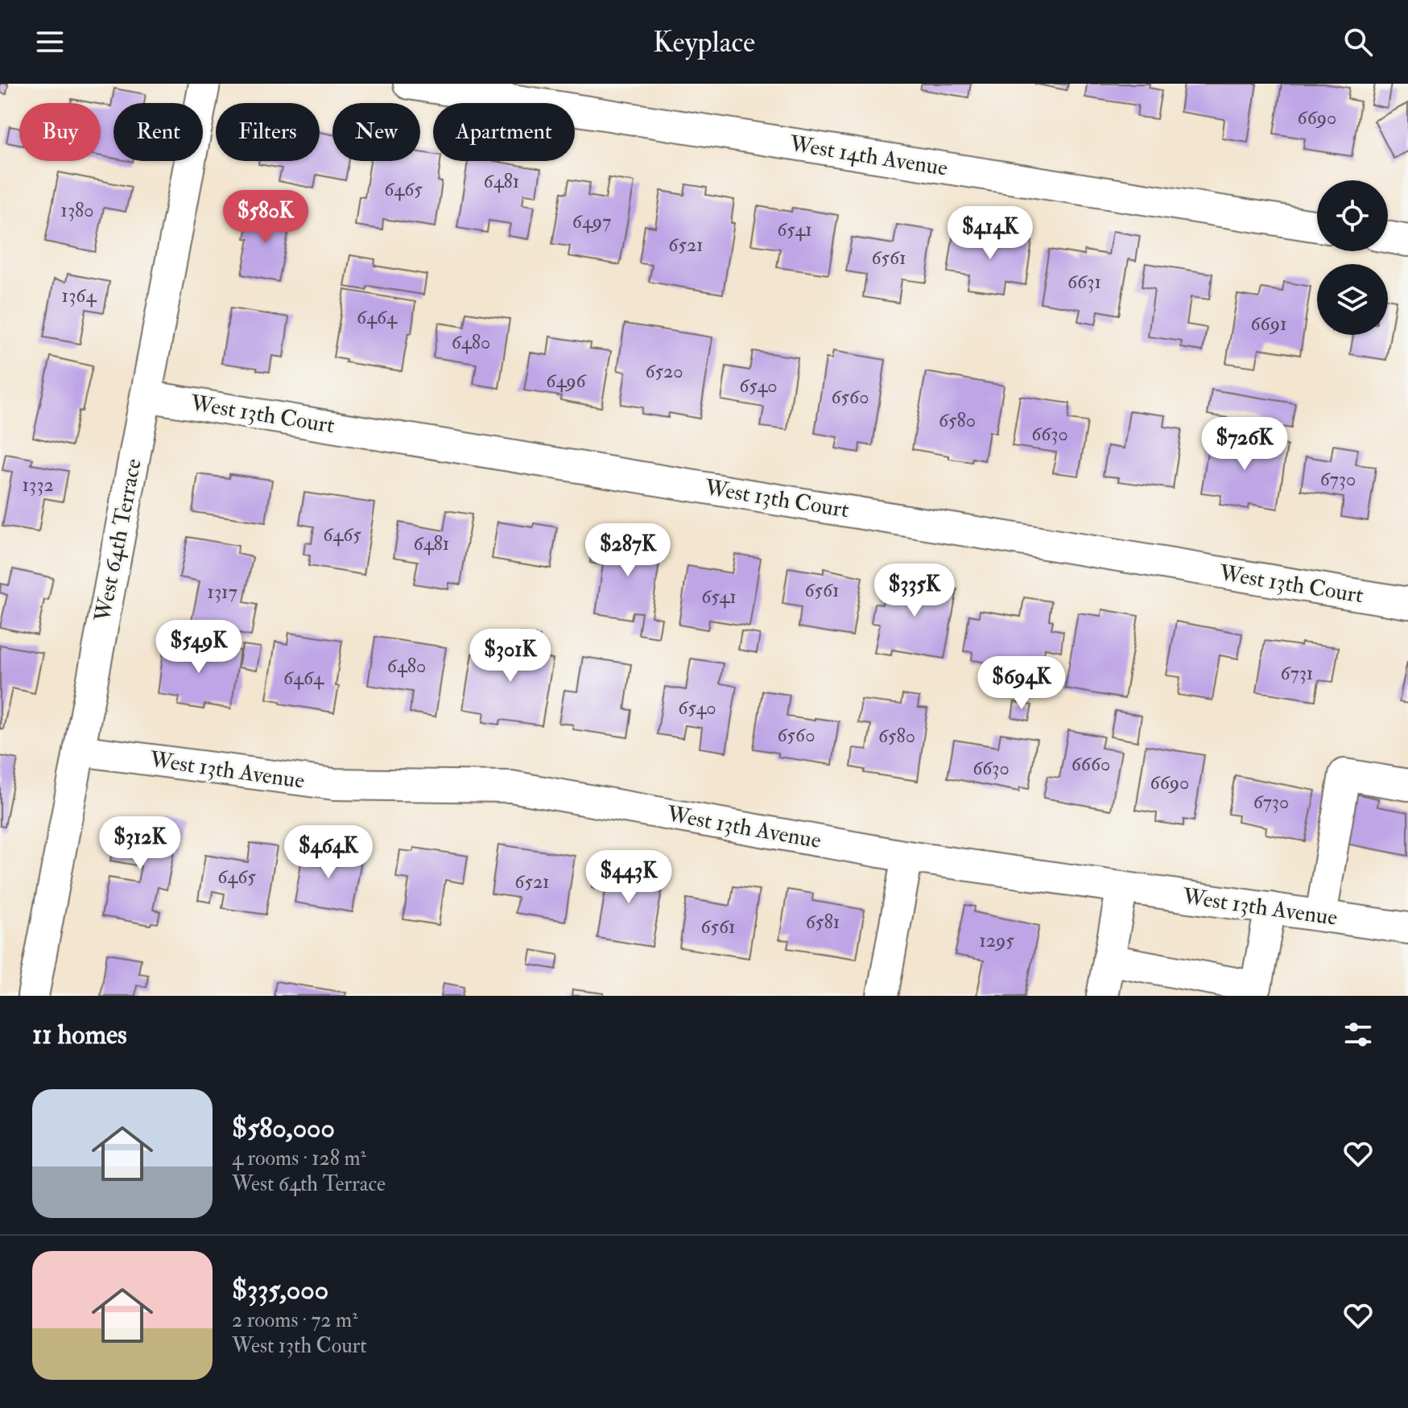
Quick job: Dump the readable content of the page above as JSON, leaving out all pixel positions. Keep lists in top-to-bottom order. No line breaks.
{"streets":{"street":["West 14th Avenue","West 13th Court","West 64th Terrace","West 13th Avenue"]},"crossings":[["West 13th Court","West 64th Terrace"],["West 64th Terrace","West 13th Avenue"]],"house_numbers":["6690","6481","6465","1380","6497","6541","6521","6561","6631","1364","6464","6691","6480","6520","6496","6540","6560","6580","6630","6730","1332","6465","6481","6561","1317","6541","6480","6731","6464","6540","6560","6580","6660","6630","6690","6730","6465","6521","6581","6561","1295"],"page":{"header":"Keyplace","chip":["Buy","Rent","Filters","New","Apartment"],"price":["$580K","$414K","$726K","$287K","$335K","$549K","$301K","$694K","$312K","$464K","$443K"],"heading":"11 homes","list":[{"name":"$580,000","note":"4 rooms · 128 m² · West 64th Terrace"},{"name":"$335,000","note":"2 rooms · 72 m² · West 13th Court"}]}}
